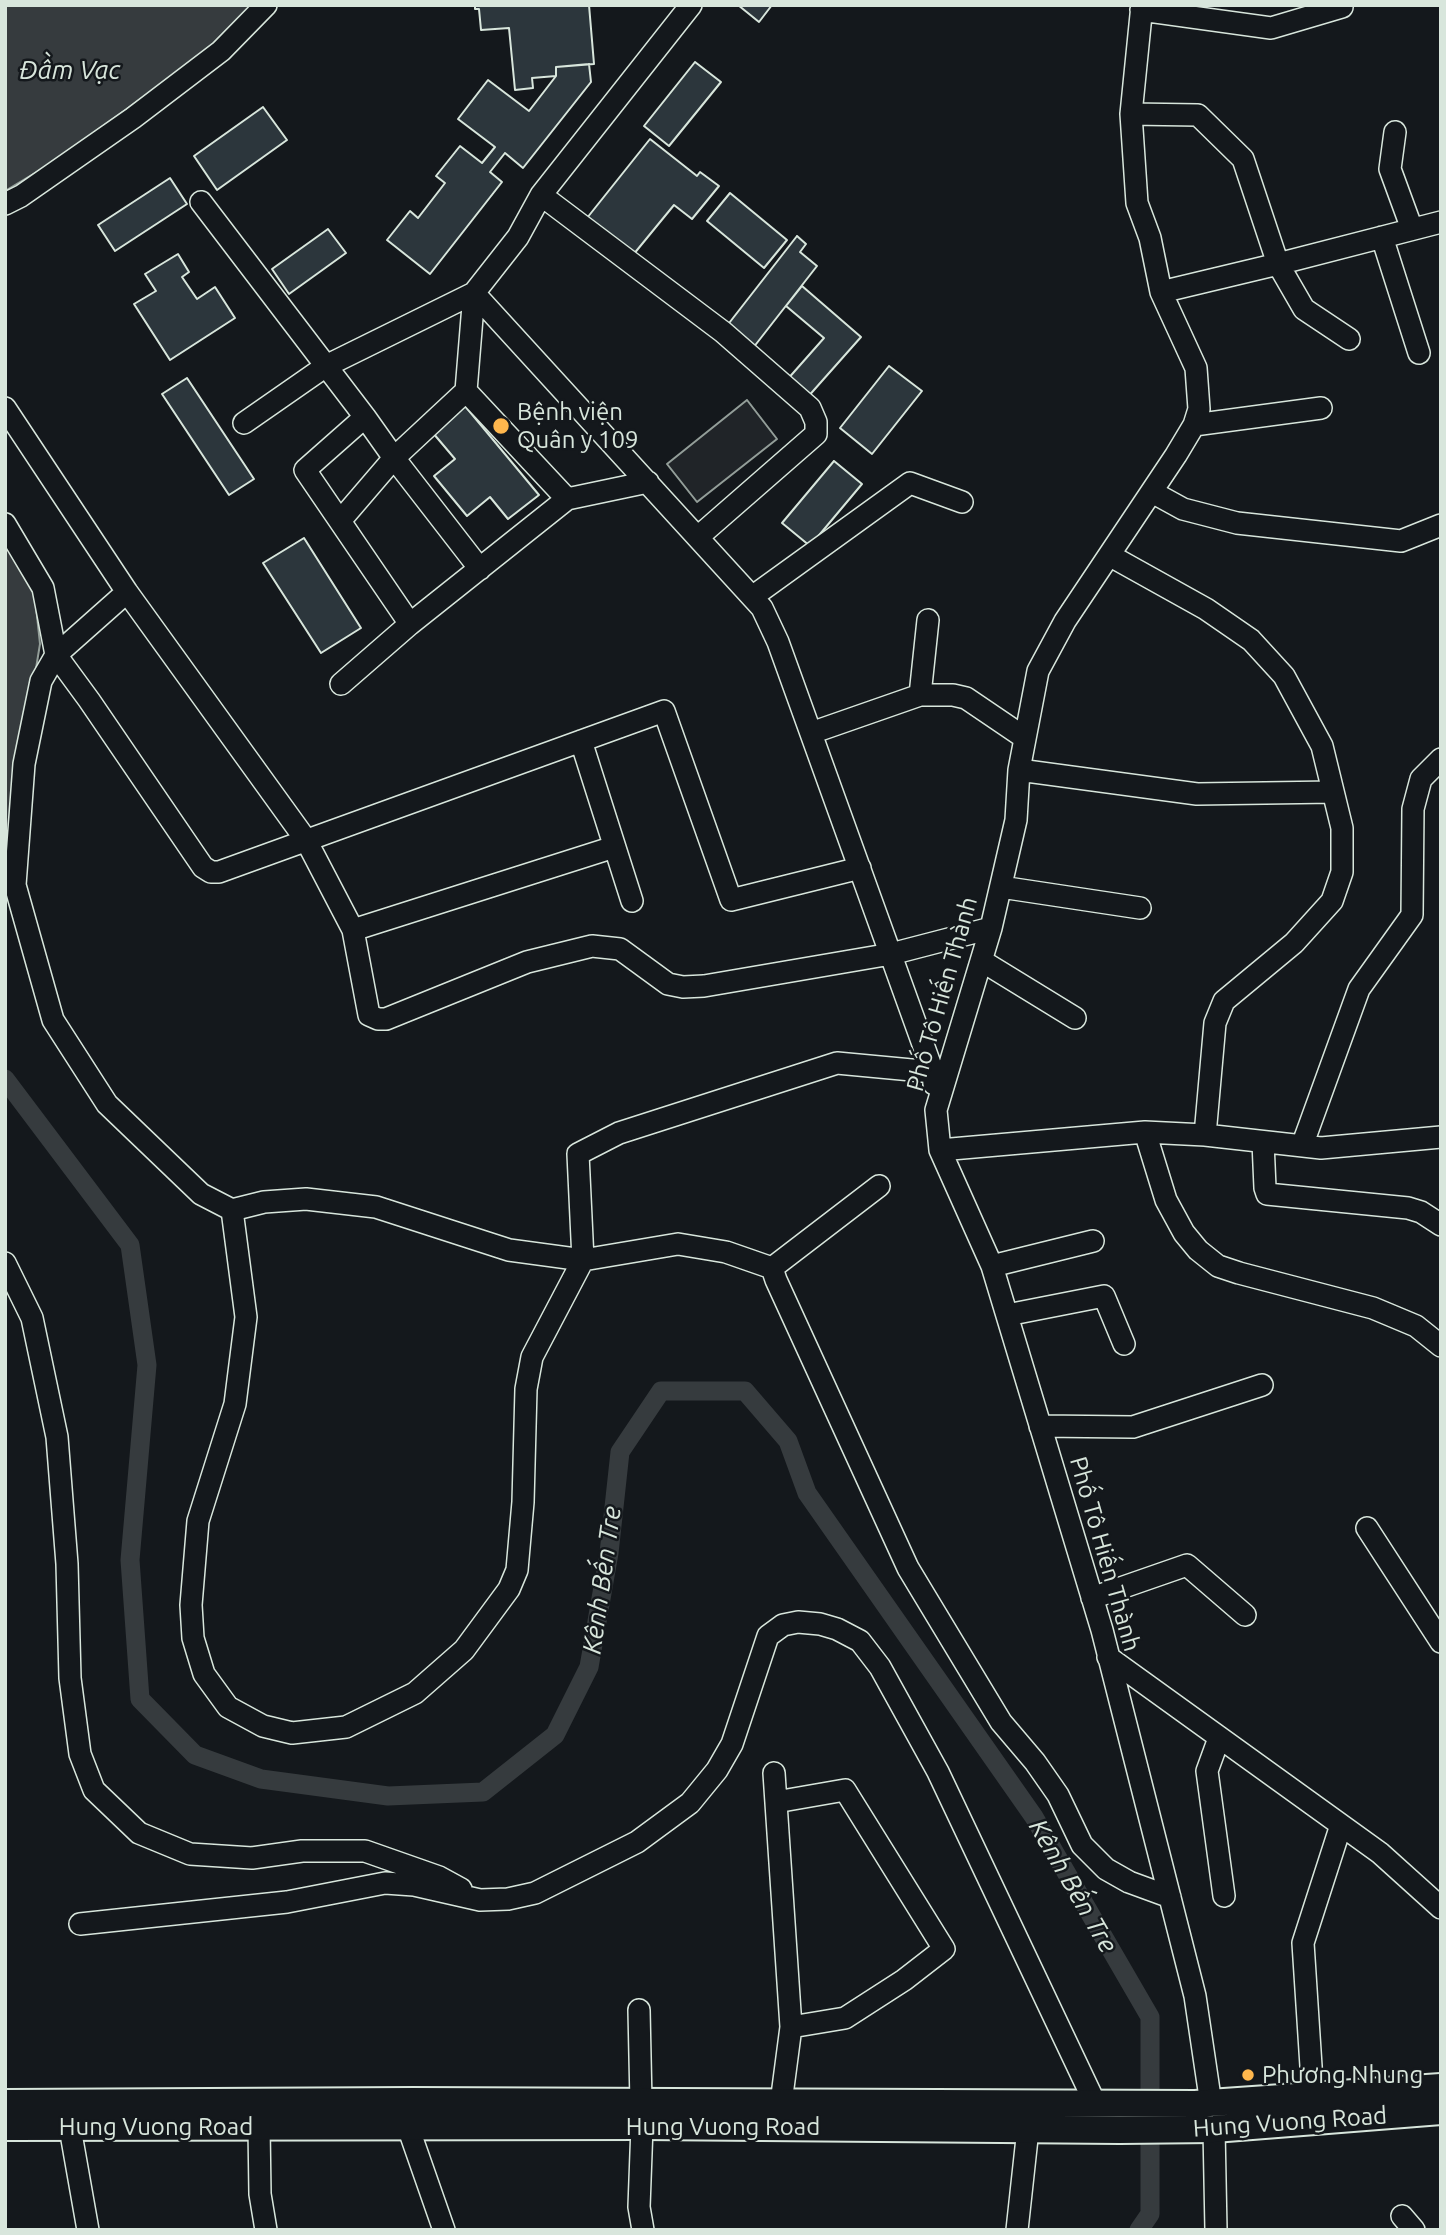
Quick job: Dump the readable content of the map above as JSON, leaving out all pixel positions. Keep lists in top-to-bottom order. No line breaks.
{"streets":{"main road":["Hung Vuong Road"],"street":["Phố Tô Hiến Thành"]},"crossings":[["Phố Tô Hiến Thành","Hung Vuong Road"]],"water":["Đầm Vạc","Kênh Bến Tre"],"places":["Bệnh viện Quân y 109","Phương Nhung"]}
